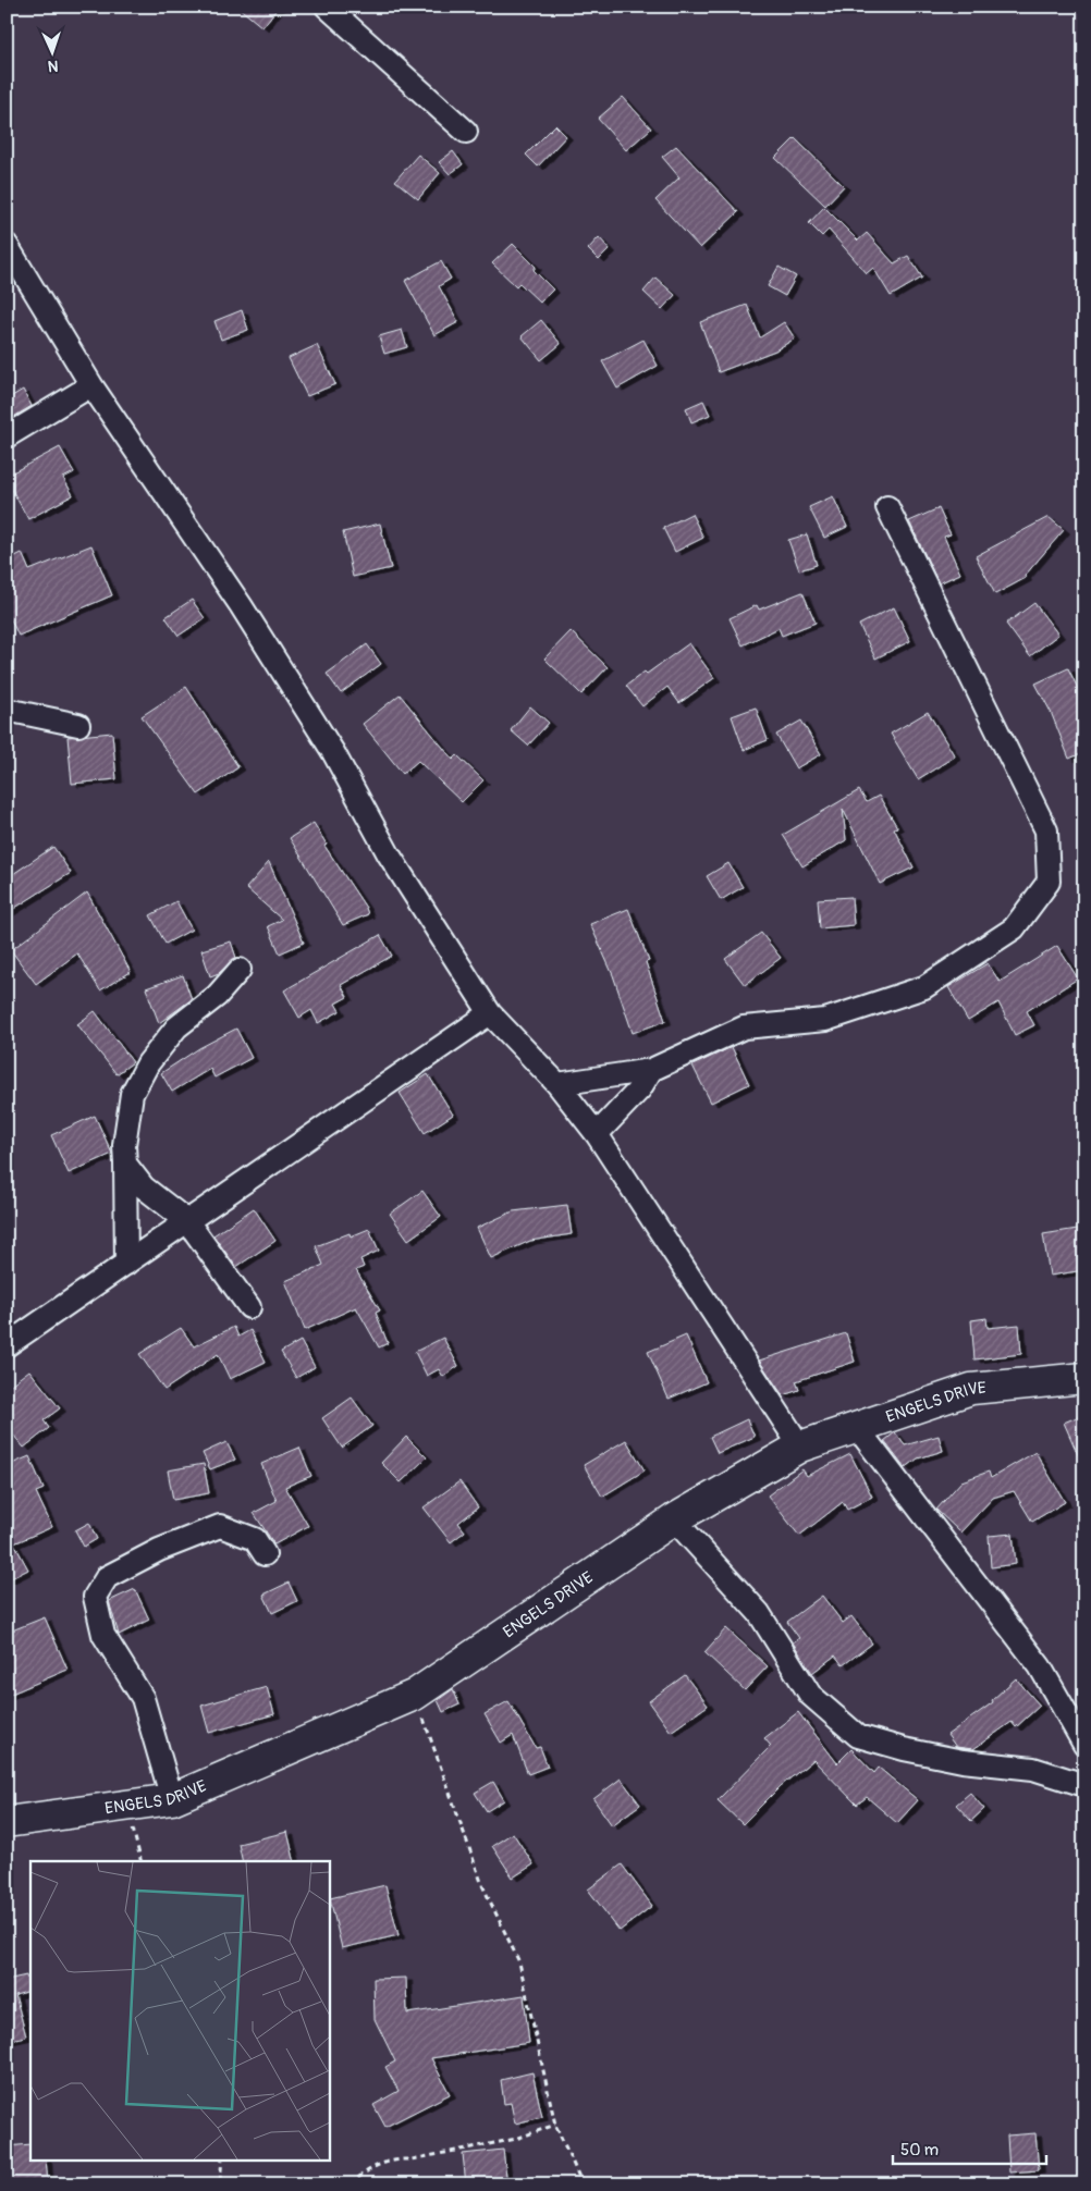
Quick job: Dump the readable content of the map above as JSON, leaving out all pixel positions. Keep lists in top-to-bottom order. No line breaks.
{"streets":{"street":["ENGELS DRIVE"]},"scale_bar":"50 m","north":"bottom"}
